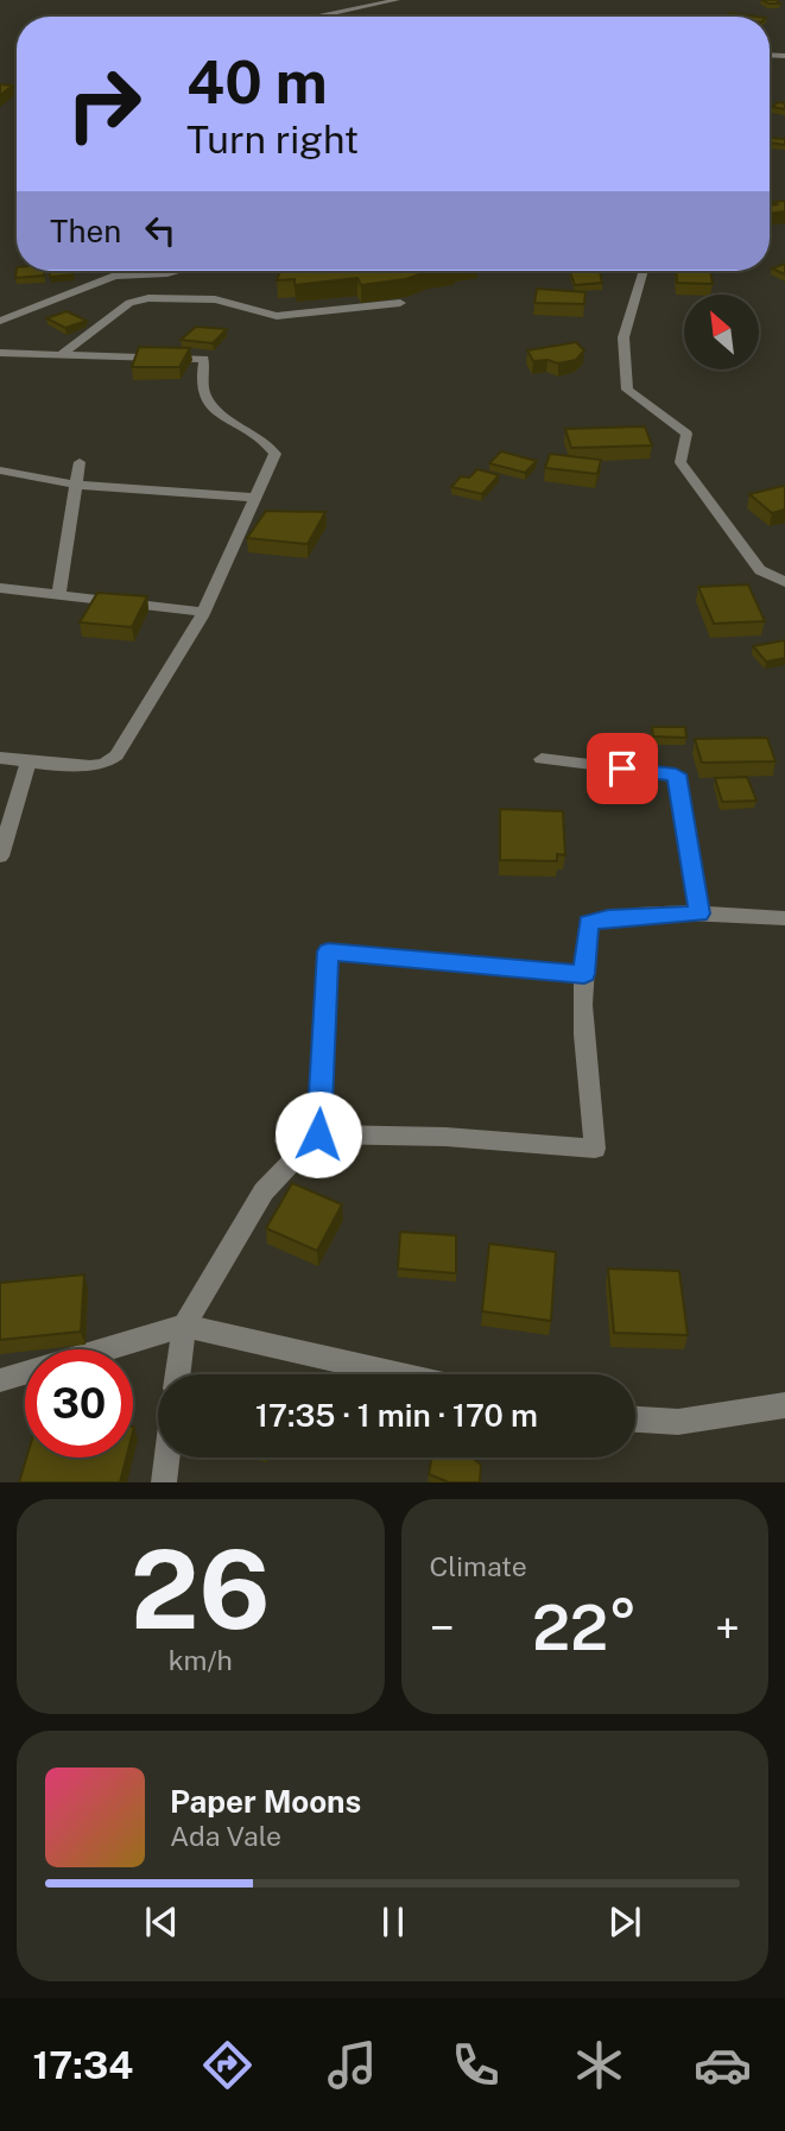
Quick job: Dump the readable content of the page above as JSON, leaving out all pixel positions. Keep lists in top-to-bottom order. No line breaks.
{"north":"top left","page":{"turn":["40 m","Turn right"],"then":"Then","limit":"30","trip":"17:35 · 1 min · 170 m","tile":[["26","km/h"],"Climate"],"heat":["−","22°","+"],"song":["Paper Moons","Ada Vale"],"tabs":"17:34"}}
